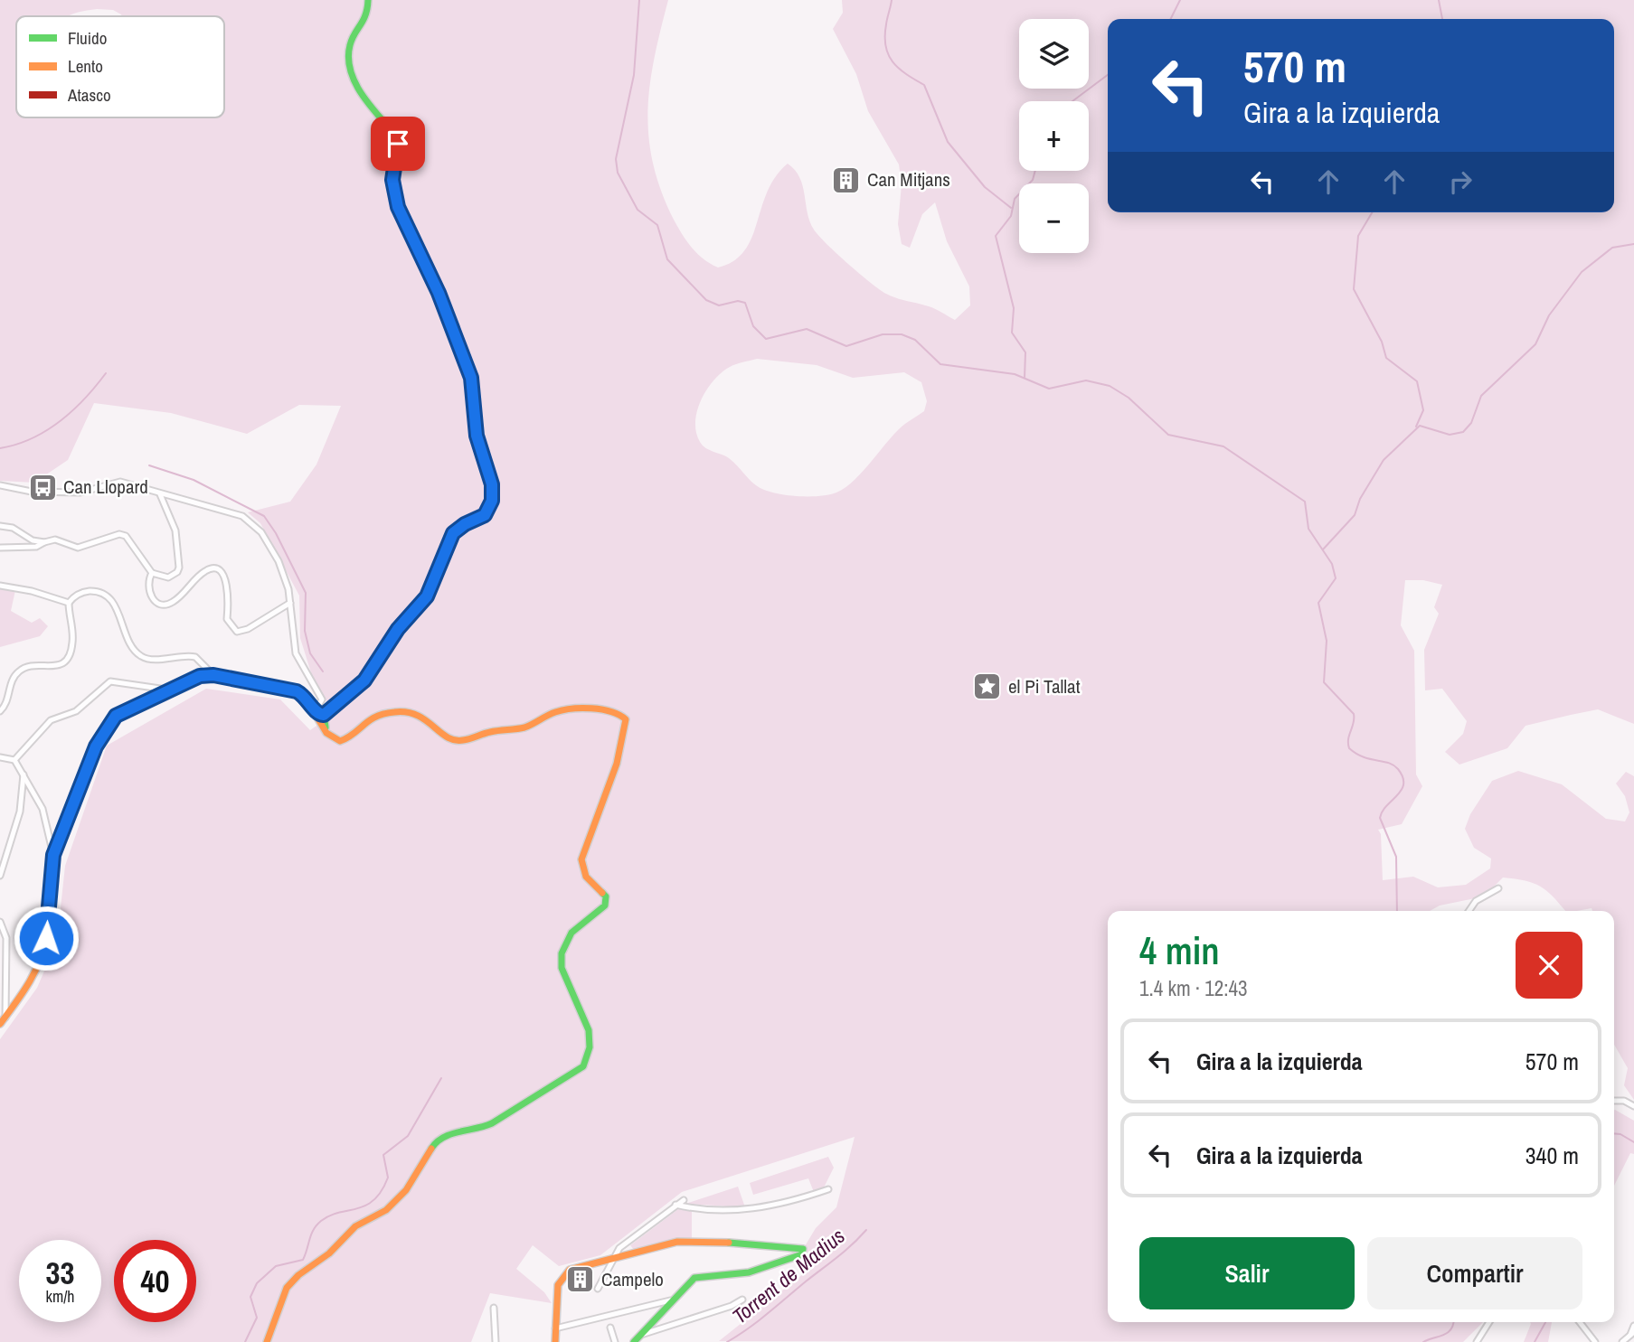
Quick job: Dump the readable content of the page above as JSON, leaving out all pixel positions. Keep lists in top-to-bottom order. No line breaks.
{"water":["Torrent de Madius"],"places":{"building":["Can Mitjans","Campelo"],"bus stop":["Can Llopard"],"place":["el Pi Tallat"]},"legend":["Fluido","Lento","Atasco"],"page":{"map_buttons":["+","−"],"turn":["570 m","Gira a la izquierda"],"heading":["4 min","1.4 km · 12:43"],"list":[{"name":"Gira a la izquierda","value":"570 m"},{"name":"Gira a la izquierda","value":"340 m"}],"buttons":["Salir","Compartir"],"speed":"33 km/h","limit":"40"}}
